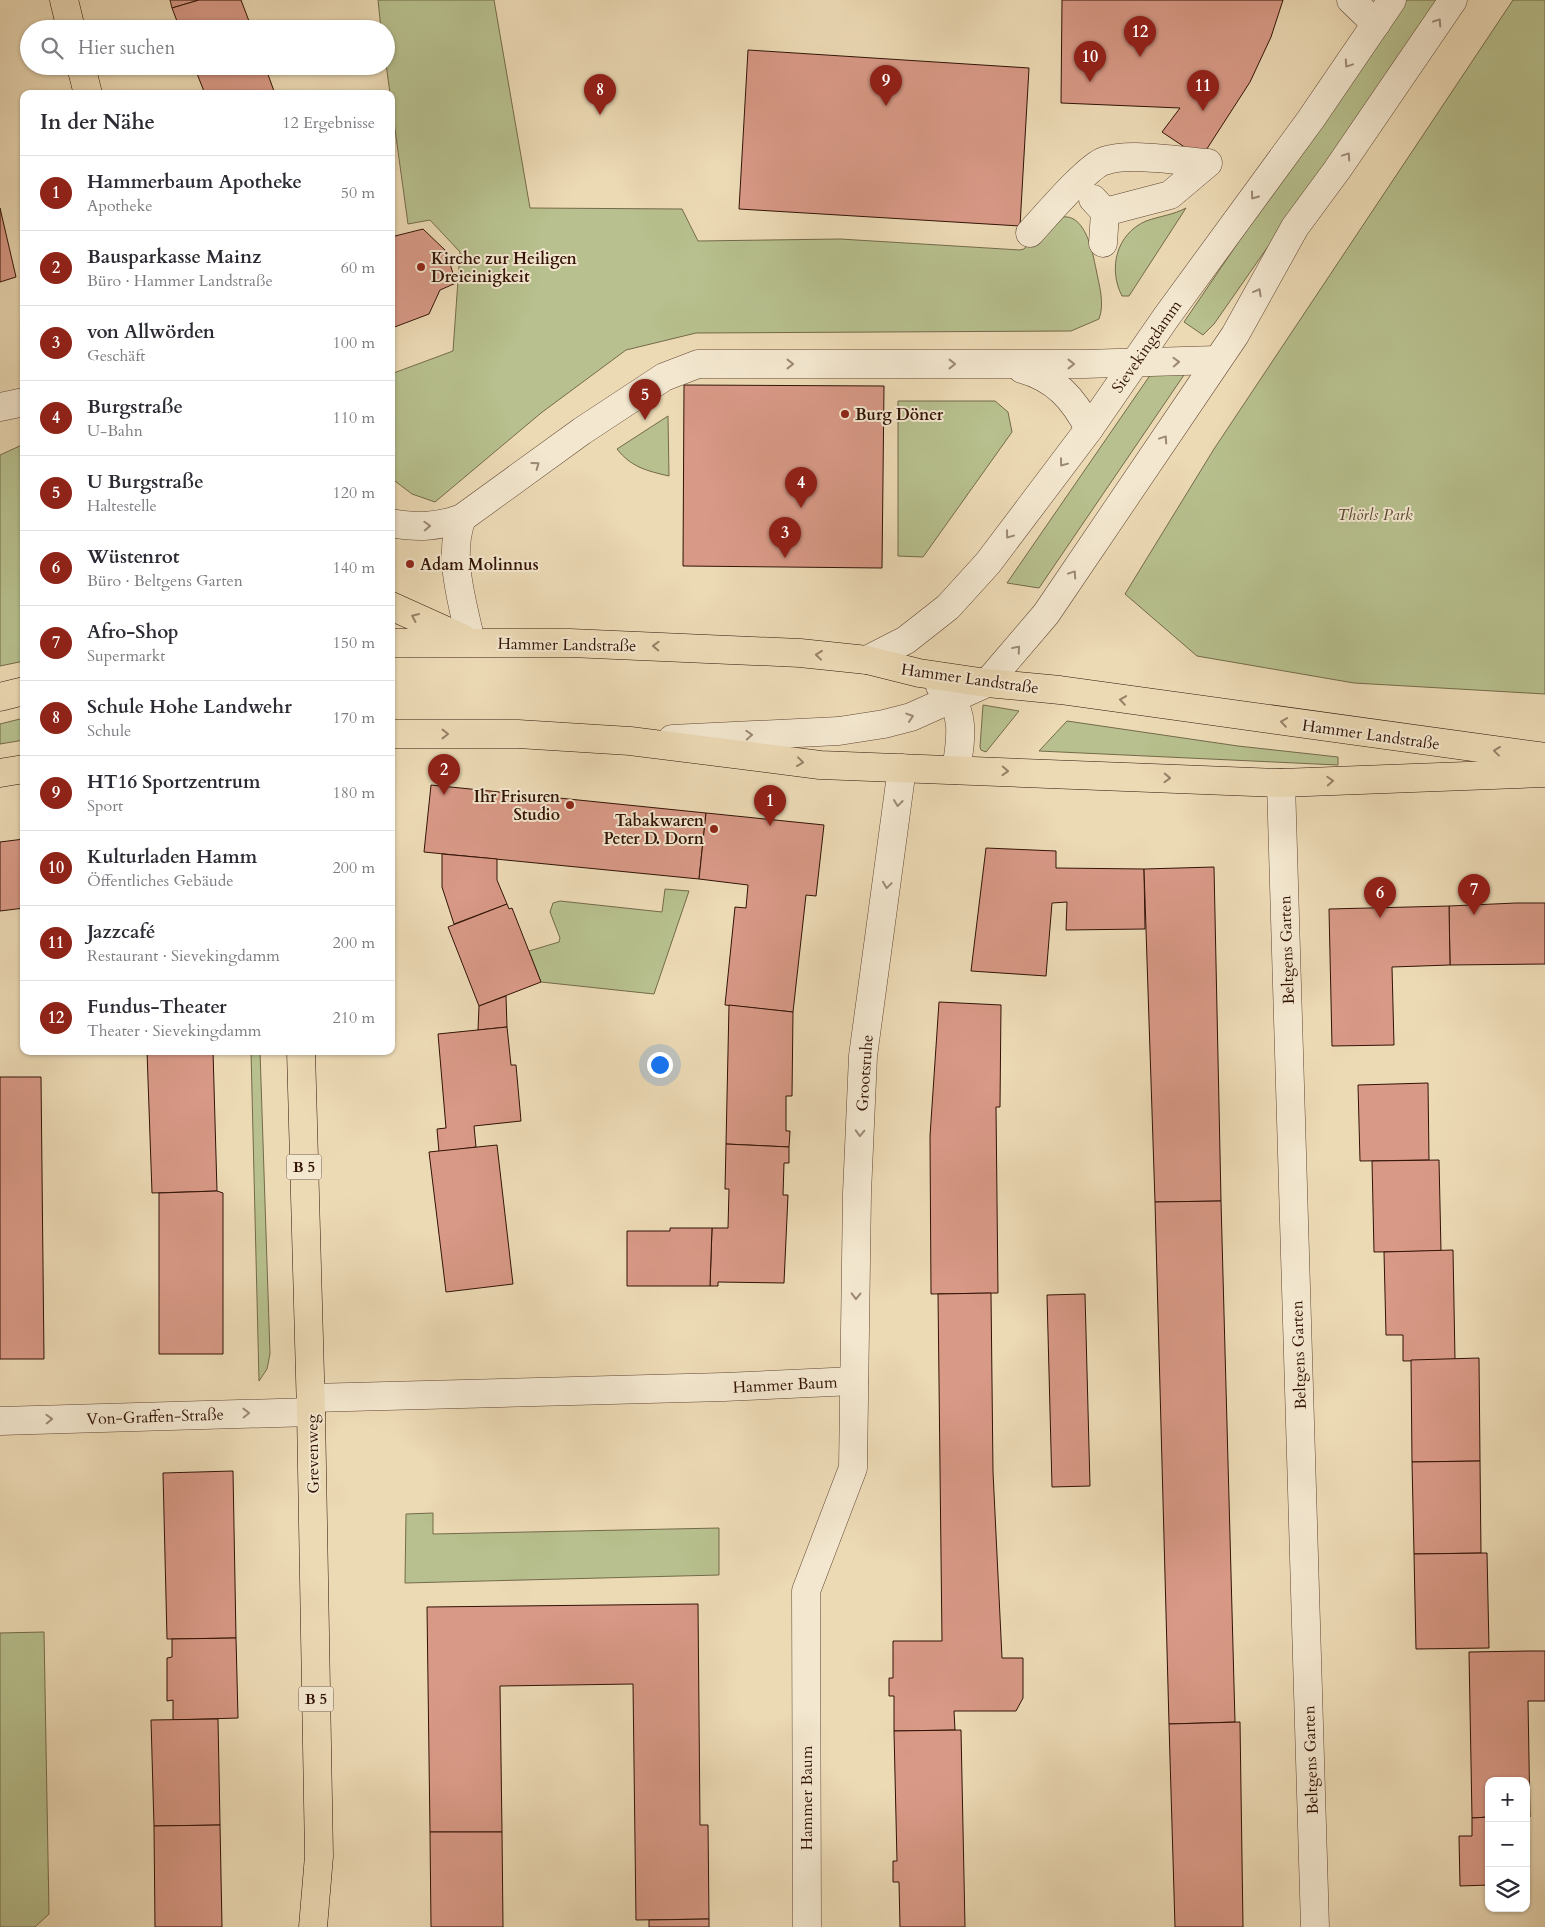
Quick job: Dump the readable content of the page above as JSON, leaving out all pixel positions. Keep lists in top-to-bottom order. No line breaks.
{"streets":{"main road":["Hammer Landstraße","B 5","Grevenweg"],"street":["Sievekingdamm","Beltgens Garten","Grootsruhe","Hammer Baum","Von-Graffen-Straße"]},"crossings":[["Sievekingdamm","Hammer Landstraße"],["Hammer Landstraße","Beltgens Garten"],["Hammer Landstraße","Grootsruhe"],["Grootsruhe","Hammer Baum"],["Hammer Baum","Von-Graffen-Straße"],["Hammer Baum","Grevenweg"],["Von-Graffen-Straße","Grevenweg"]],"one_way":["Grootsruhe","Von-Graffen-Straße"],"parks":["Thörls Park"],"places":["Kirche zur Heiligen Dreieinigkeit","Burg Döner","Adam Molinnus","Ihr Frisuren Studio","Tabakwaren Peter D. Dorn"],"page":{"pins":["12","10","9","11","8","5","4","3","2","1","7","6"],"search":"Hier suchen","heading":["In der Nähe","12 Ergebnisse"],"list":[{"mark":"1","name":"Hammerbaum Apotheke","note":"Apotheke","value":"50 m"},{"mark":"2","name":"Bausparkasse Mainz","note":"Büro · Hammer Landstraße","value":"60 m"},{"mark":"3","name":"von Allwörden","note":"Geschäft","value":"100 m"},{"mark":"4","name":"Burgstraße","note":"U-Bahn","value":"110 m"},{"mark":"5","name":"U Burgstraße","note":"Haltestelle","value":"120 m"},{"mark":"6","name":"Wüstenrot","note":"Büro · Beltgens Garten","value":"140 m"},{"mark":"7","name":"Afro-Shop","note":"Supermarkt","value":"150 m"},{"mark":"8","name":"Schule Hohe Landwehr","note":"Schule","value":"170 m"},{"mark":"9","name":"HT16 Sportzentrum","note":"Sport","value":"180 m"},{"mark":"10","name":"Kulturladen Hamm","note":"Öffentliches Gebäude","value":"200 m"},{"mark":"11","name":"Jazzcafé","note":"Restaurant · Sievekingdamm","value":"200 m"},{"mark":"12","name":"Fundus-Theater","note":"Theater · Sievekingdamm","value":"210 m"}],"map_buttons":["+","−"]}}
